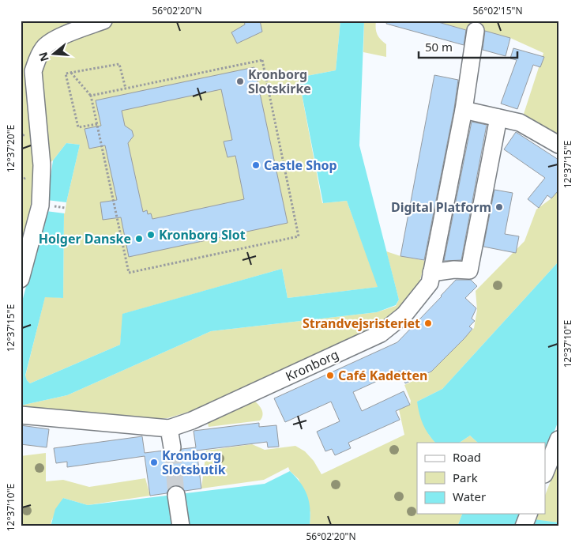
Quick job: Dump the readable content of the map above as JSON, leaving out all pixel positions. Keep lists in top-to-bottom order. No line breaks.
{"streets":{"street":["Kronborg"]},"places":["Kronborg Slotskirke","Castle Shop","Digital Platform","Kronborg Slot","Holger Danske","Strandvejsristeriet","Café Kadetten","Kronborg Slotsbutik"],"legend":["Road","Park","Water"],"scale_bar":"50 m","north":"left","coordinates":["56°02'20\"N","56°02'15\"N","12°37'20\"E","12°37'15\"E","12°37'10\"E"]}
